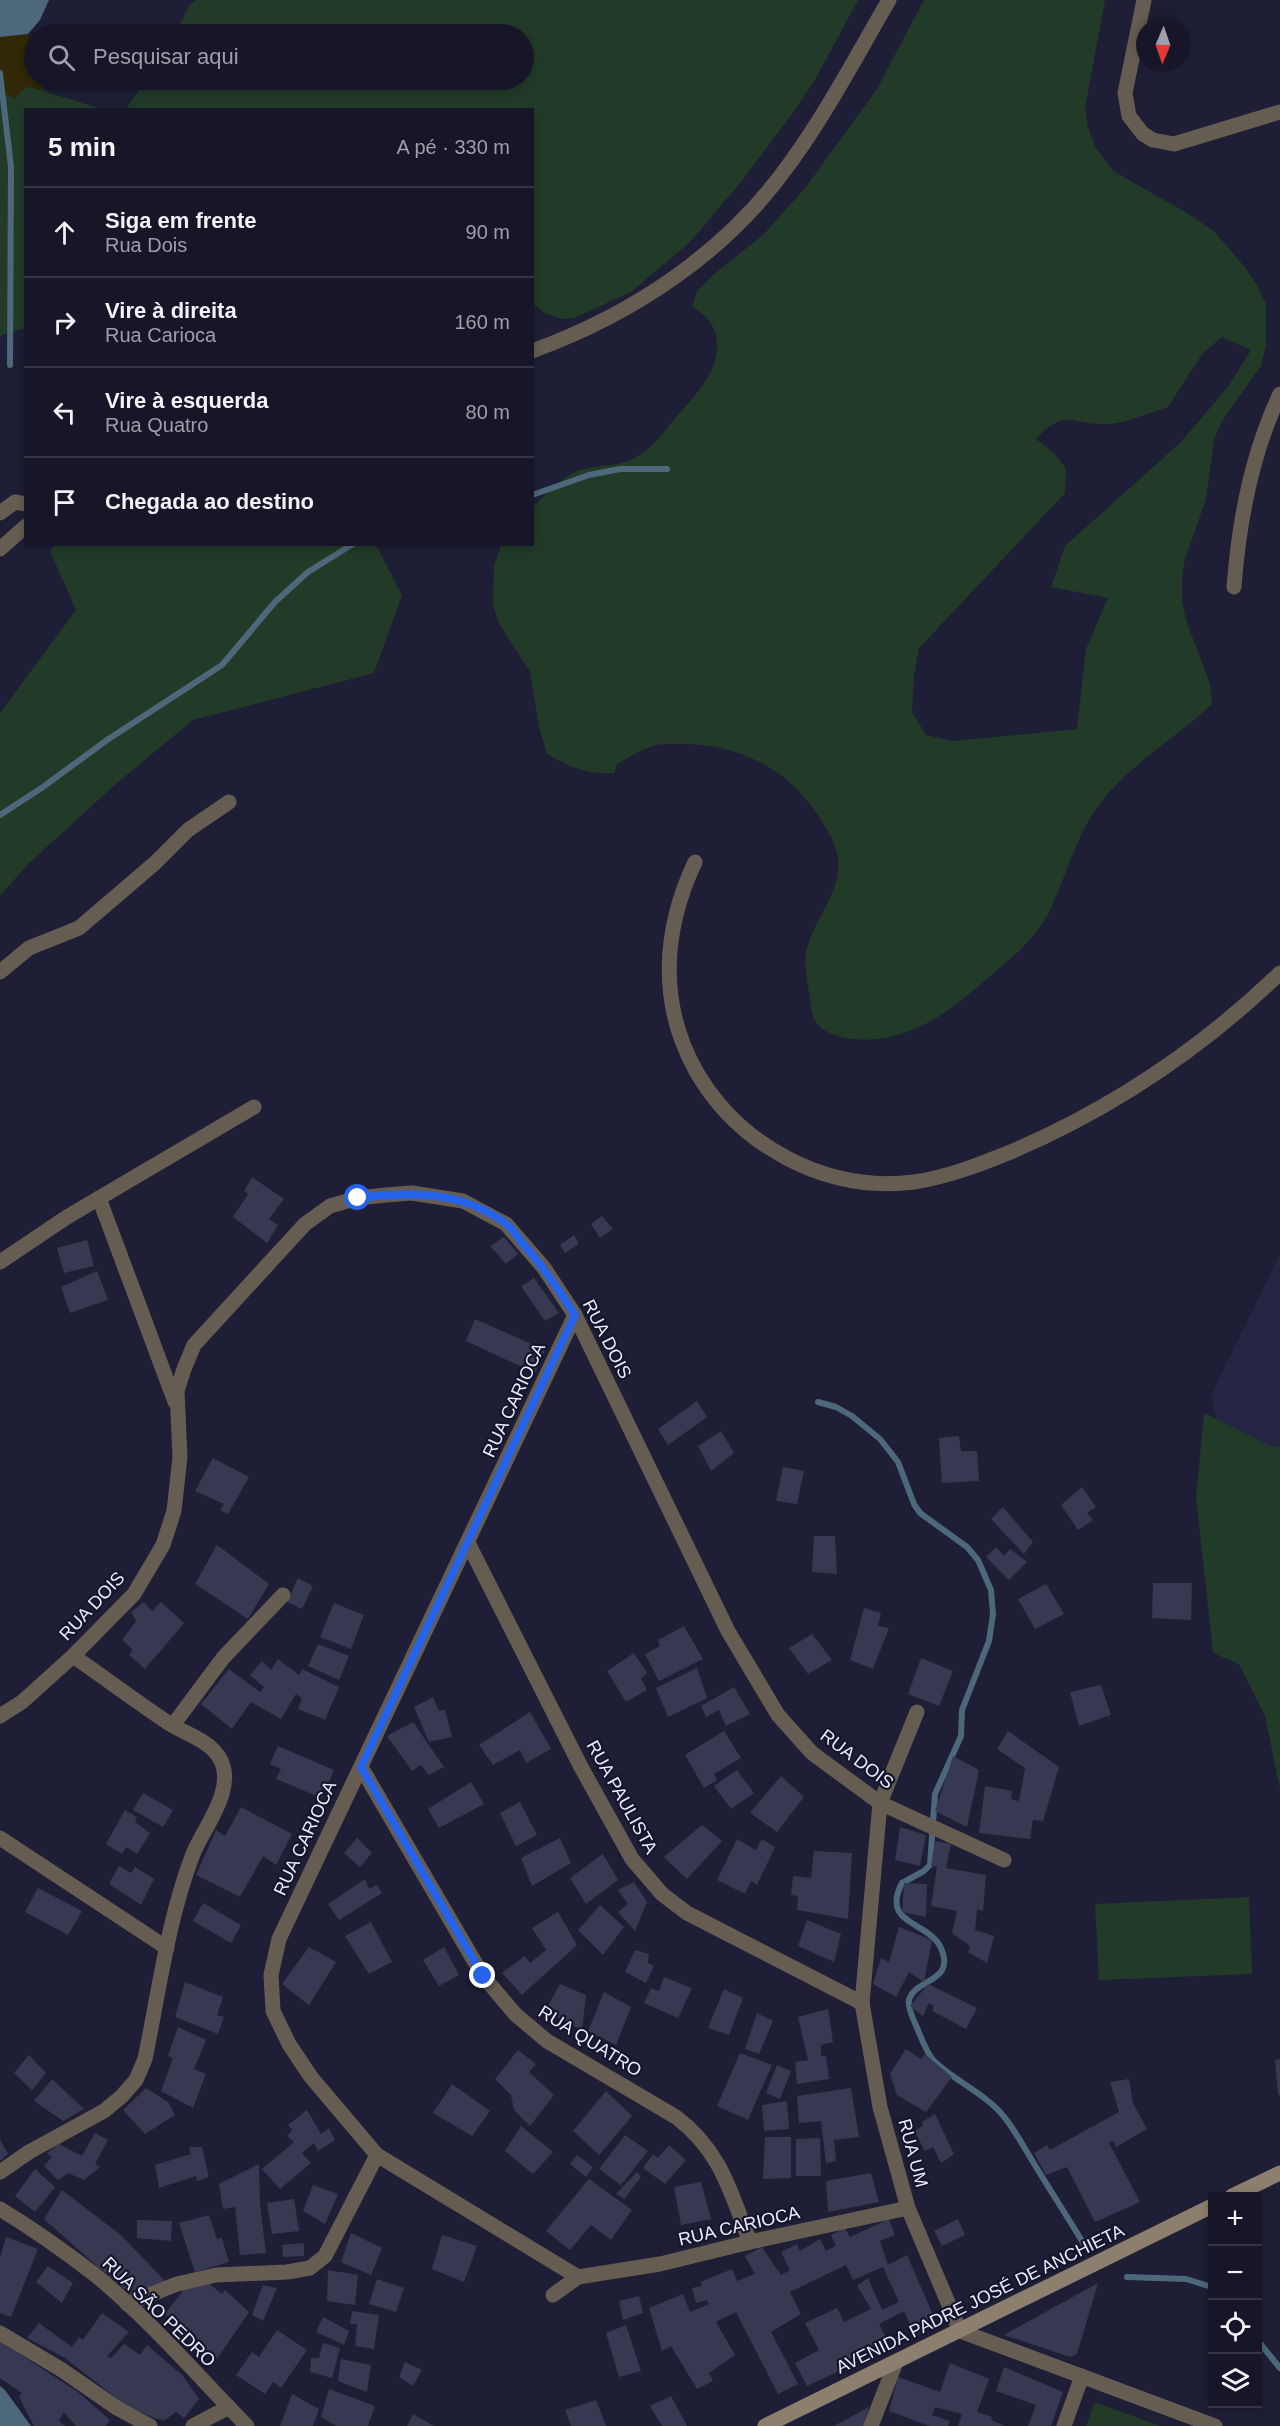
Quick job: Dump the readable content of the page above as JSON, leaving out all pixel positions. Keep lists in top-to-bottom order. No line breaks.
{"streets":{"main road":["AVENIDA PADRE JOSÉ DE ANCHIETA"],"street":["RUA DOIS","RUA CARIOCA","RUA PAULISTA","RUA QUATRO","RUA UM","RUA SÃO PEDRO"]},"crossings":[["RUA DOIS","RUA CARIOCA"],["RUA DOIS","RUA UM"],["RUA CARIOCA","RUA PAULISTA"],["RUA CARIOCA","RUA QUATRO"],["RUA CARIOCA","RUA UM"],["RUA PAULISTA","RUA UM"],["RUA UM","AVENIDA PADRE JOSÉ DE ANCHIETA"]],"north":"bottom","page":{"search":"Pesquisar aqui","heading":["5 min","A pé · 330 m"],"list":[["Siga em frente","Rua Dois","90 m"],["Vire à direita","Rua Carioca","160 m"],["Vire à esquerda","Rua Quatro","80 m"],"Chegada ao destino"],"map_buttons":["+","−"]}}
